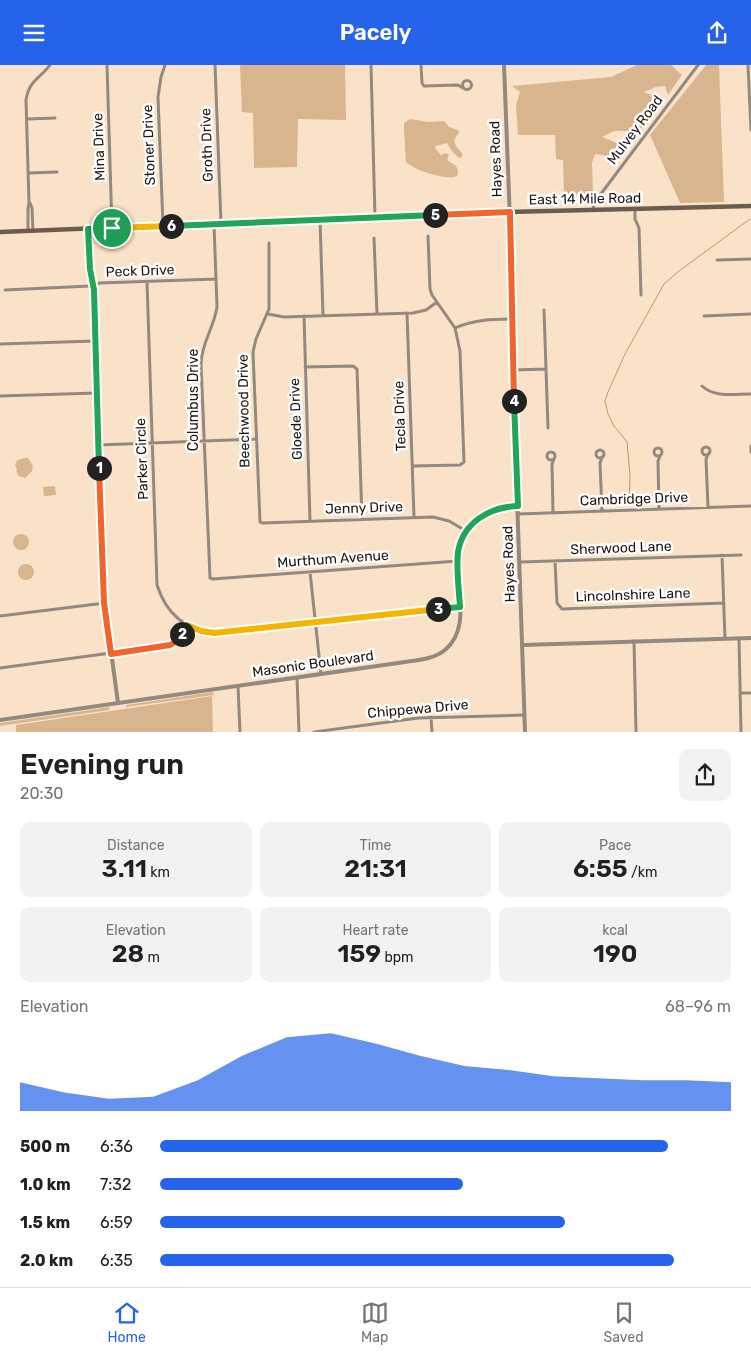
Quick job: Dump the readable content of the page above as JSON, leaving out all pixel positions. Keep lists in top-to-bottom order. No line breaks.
{"streets":{"main road":["East 14 Mile Road"],"street":["Mulvey Road","Stoner Drive","Groth Drive","Mina Drive","Hayes Road","Peck Drive","Columbus Drive","Beechwood Drive","Tecla Drive","Gloede Drive","Parker Circle","Cambridge Drive","Jenny Drive","Sherwood Lane","Murthum Avenue","Lincolnshire Lane","Masonic Boulevard","Chippewa Drive"]},"crossings":[["Mulvey Road","East 14 Mile Road"],["Stoner Drive","East 14 Mile Road"],["Groth Drive","East 14 Mile Road"],["Mina Drive","East 14 Mile Road"],["Hayes Road","East 14 Mile Road"],["Hayes Road","Cambridge Drive"],["Hayes Road","Sherwood Lane"],["Hayes Road","Masonic Boulevard"],["Hayes Road","Chippewa Drive"],["East 14 Mile Road","Columbus Drive"],["Peck Drive","Columbus Drive"],["Peck Drive","Parker Circle"],["Columbus Drive","Murthum Avenue"],["Beechwood Drive","Jenny Drive"],["Tecla Drive","Jenny Drive"],["Gloede Drive","Jenny Drive"],["Jenny Drive","Masonic Boulevard"],["Sherwood Lane","Lincolnshire Lane"],["Murthum Avenue","Masonic Boulevard"]],"page":{"header":"Pacely","pins":["5","6","4","1","3","2"],"heading":["Evening run","20:30"],"stats":[["Distance","3.11 km"],["Time","21:31"],["Pace","6:55 /km"],["Elevation","28 m"],["Heart rate","159 bpm"],["kcal","190"]],"chart":["Elevation","68–96 m"],"list":[{"name":"500 m","note":"6:36"},{"name":"1.0 km","note":"7:32"},{"name":"1.5 km","note":"6:59"},{"name":"2.0 km","note":"6:35"}],"tabs":["Home","Map","Saved"]}}
